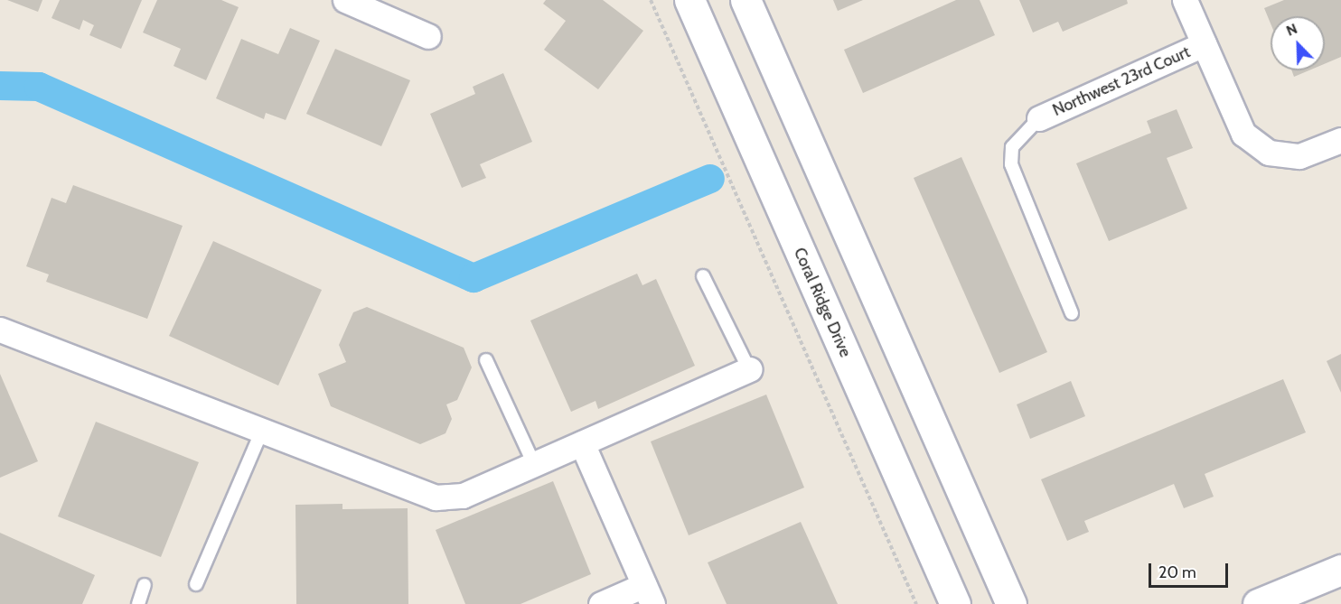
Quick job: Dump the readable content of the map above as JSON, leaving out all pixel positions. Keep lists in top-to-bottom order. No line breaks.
{"streets":{"main road":["Coral Ridge Drive"],"street":["Northwest 23rd Court"]},"scale_bar":"20 m","north":"top left"}
